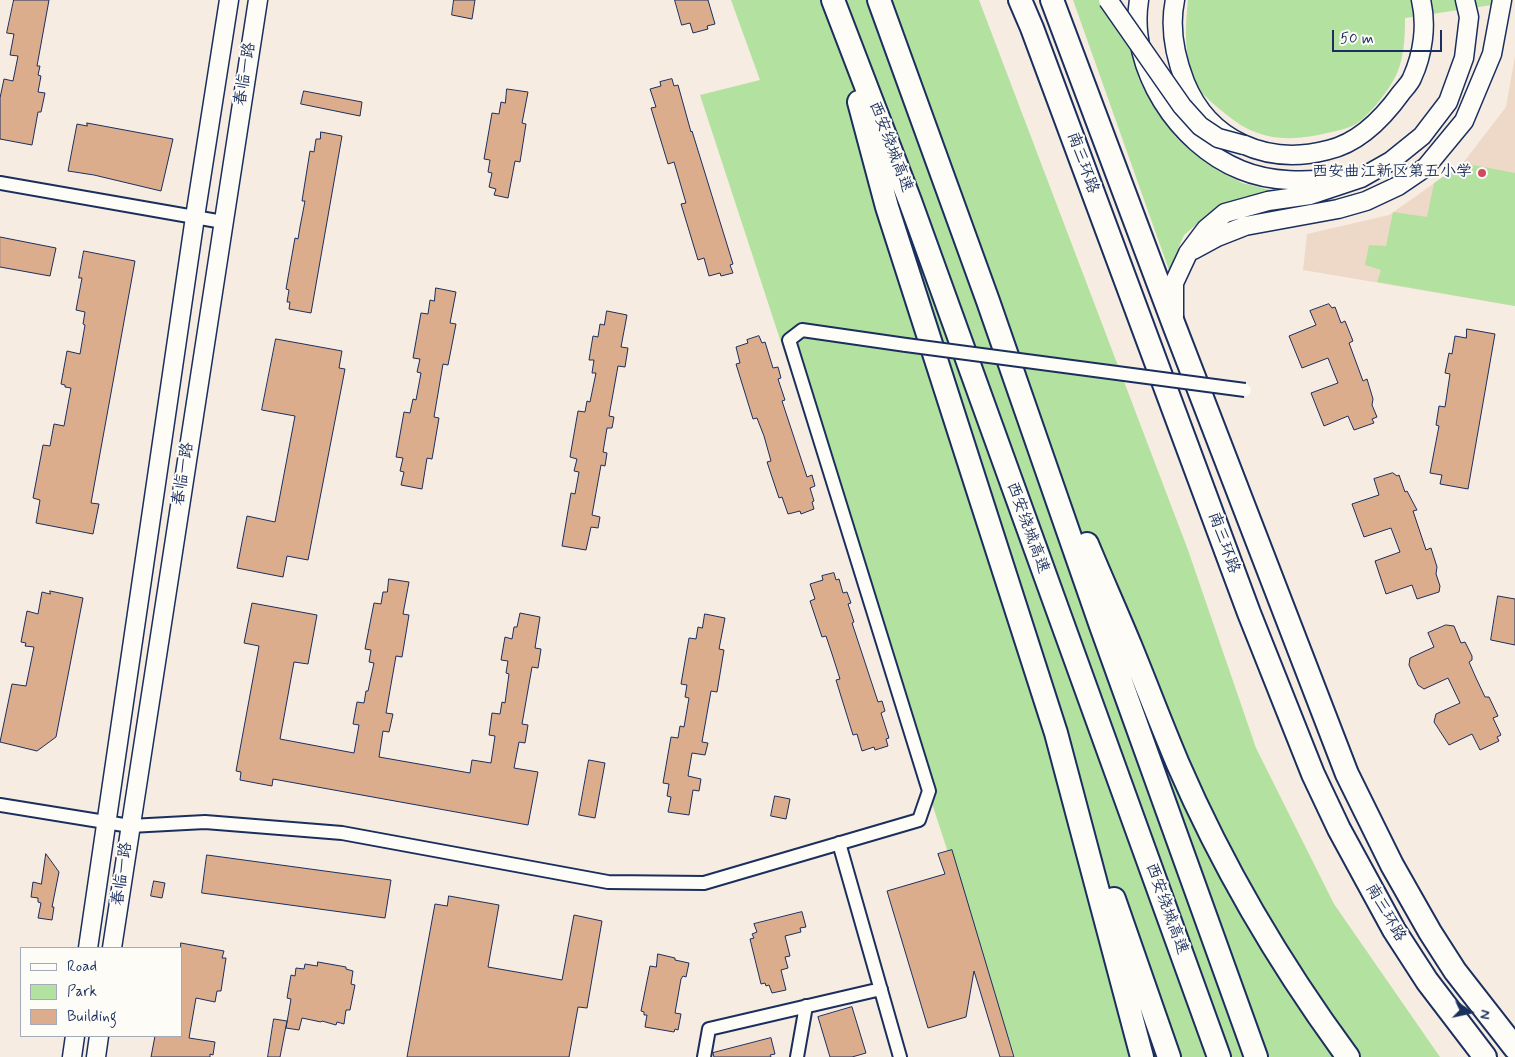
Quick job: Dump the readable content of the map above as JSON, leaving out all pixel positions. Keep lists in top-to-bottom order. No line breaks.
{"streets":{"highway":["西安绕城高速","南三环路"],"main road":["春临一路"]},"places":["西安曲江新区第五小学"],"legend":["Road","Park","Building"],"scale_bar":"50 m","north":"right"}
